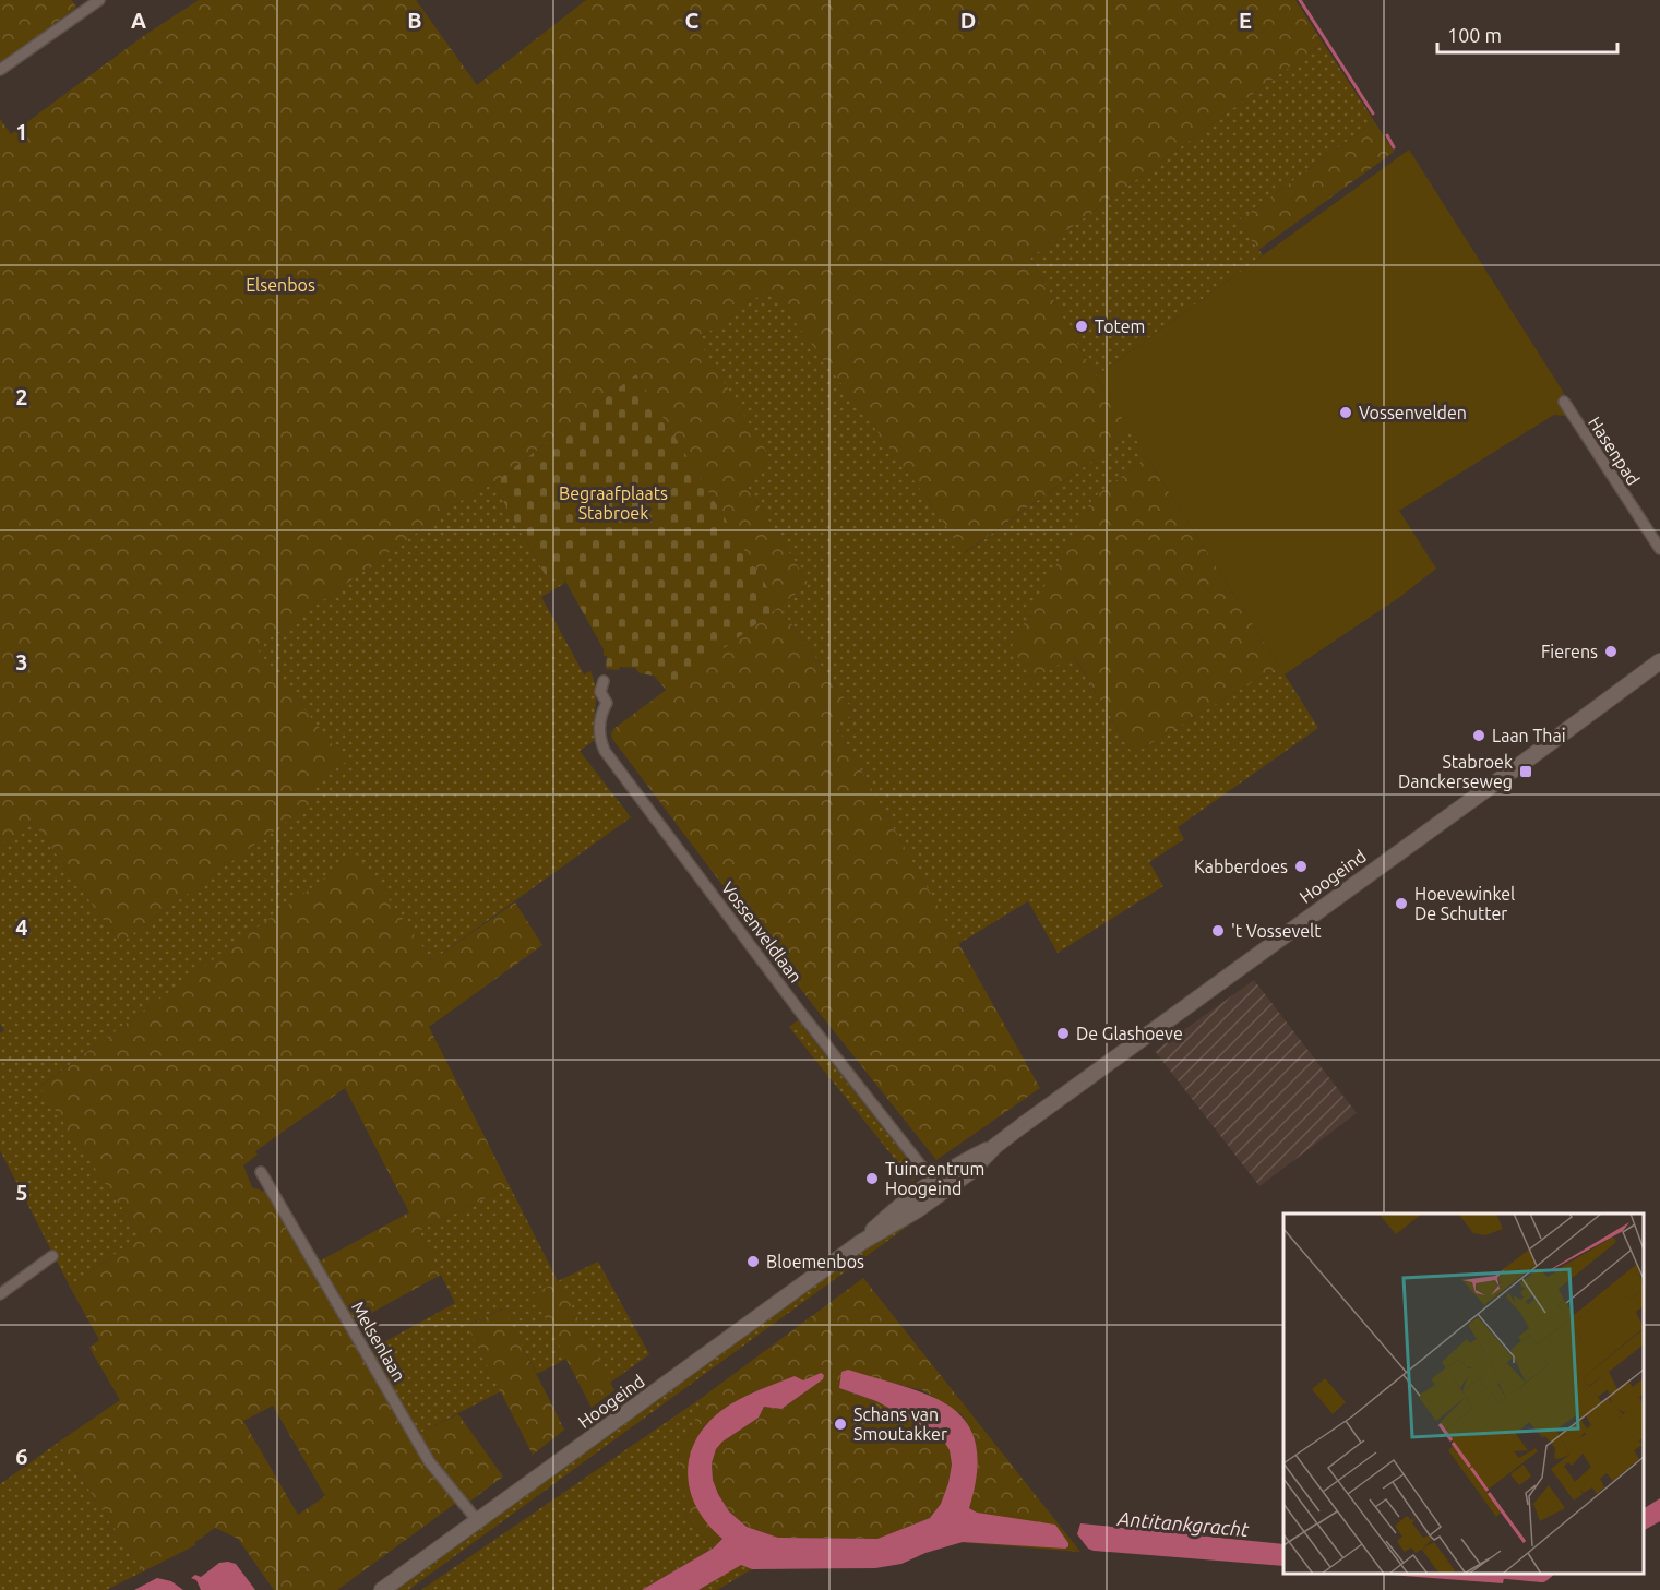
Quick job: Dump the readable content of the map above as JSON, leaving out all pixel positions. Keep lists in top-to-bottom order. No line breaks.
{"streets":{"main road":["Hoogeind"],"street":["Hasenpad","Vossenveldlaan","Melsenlaan"]},"crossings":[["Hoogeind","Vossenveldlaan"],["Hoogeind","Melsenlaan"]],"water":["Antitankgracht"],"parks":["Elsenbos","Begraafplaats Stabroek"],"places":{"other":["Totem","Vossenvelden","Fierens","Laan Thai","Kabberdoes","Hoevewinkel De Schutter","'t Vossevelt","De Glashoeve","Tuincentrum Hoogeind","Bloemenbos","Schans van Smoutakker"],"transit":["Stabroek Danckerseweg"]},"scale_bar":"100 m","grid":{"columns":["A","B","C","D","E"],"rows":["1","2","3","4","5","6"]}}
